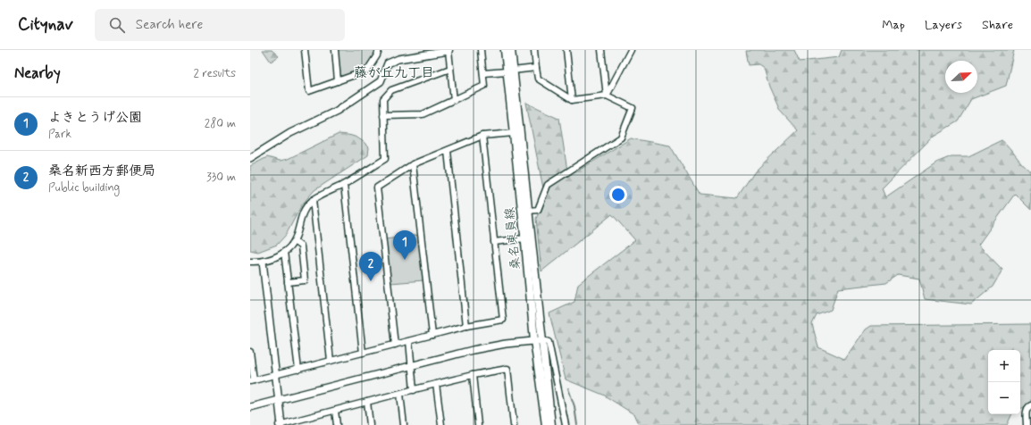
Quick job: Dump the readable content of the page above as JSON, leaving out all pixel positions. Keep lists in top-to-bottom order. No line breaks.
{"streets":{"main road":["桑名東員線"]},"districts":["藤が丘九丁目"],"north":"top right","page":{"header":"Citynav","search":"Search here","nav":["Map","Layers","Share"],"heading":["Nearby","2 results"],"list":[{"mark":"1","name":"よきとうげ公園","note":"Park","value":"280 m"},{"mark":"2","name":"桑名新西方郵便局","note":"Public building","value":"330 m"}],"pins":["1","2"],"map_buttons":["+","−"]}}
